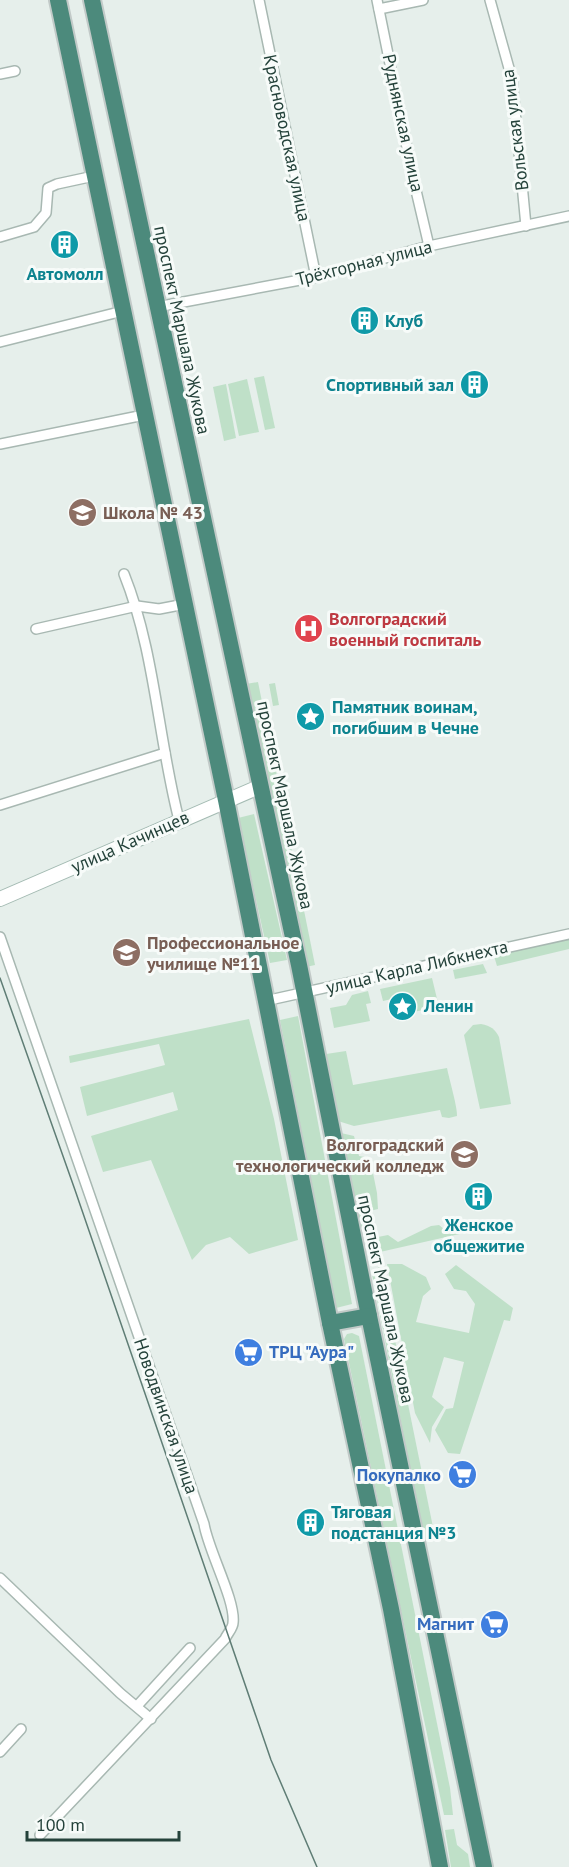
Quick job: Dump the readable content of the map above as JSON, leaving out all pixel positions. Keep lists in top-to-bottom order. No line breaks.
{"streets":{"highway":["проспект Маршала Жукова"],"main road":["улица Качинцев"],"street":["Руднянская улица","Вольская улица","Красноводская улица","Трёхгорная улица","улица Карла Либкнехта","Новодвинская улица"]},"crossings":[["Руднянская улица","Трёхгорная улица"],["Вольская улица","Трёхгорная улица"],["Красноводская улица","Трёхгорная улица"],["Трёхгорная улица","проспект Маршала Жукова"],["проспект Маршала Жукова","улица Качинцев"],["проспект Маршала Жукова","улица Карла Либкнехта"]],"places":{"building":["Автомолл","Клуб","Спортивный зал","Женское общежитие","Тяговая подстанция №3"],"school or university":["Школа № 43","Профессиональное училище №11","Волгоградский технологический колледж"],"hospital":["Волгоградский военный госпиталь"],"place":["Памятник воинам, погибшим в Чечне","Ленин"],"supermarket":["ТРЦ \"Аура\"","Покупалко","Магнит"]},"scale_bar":"100 m"}
